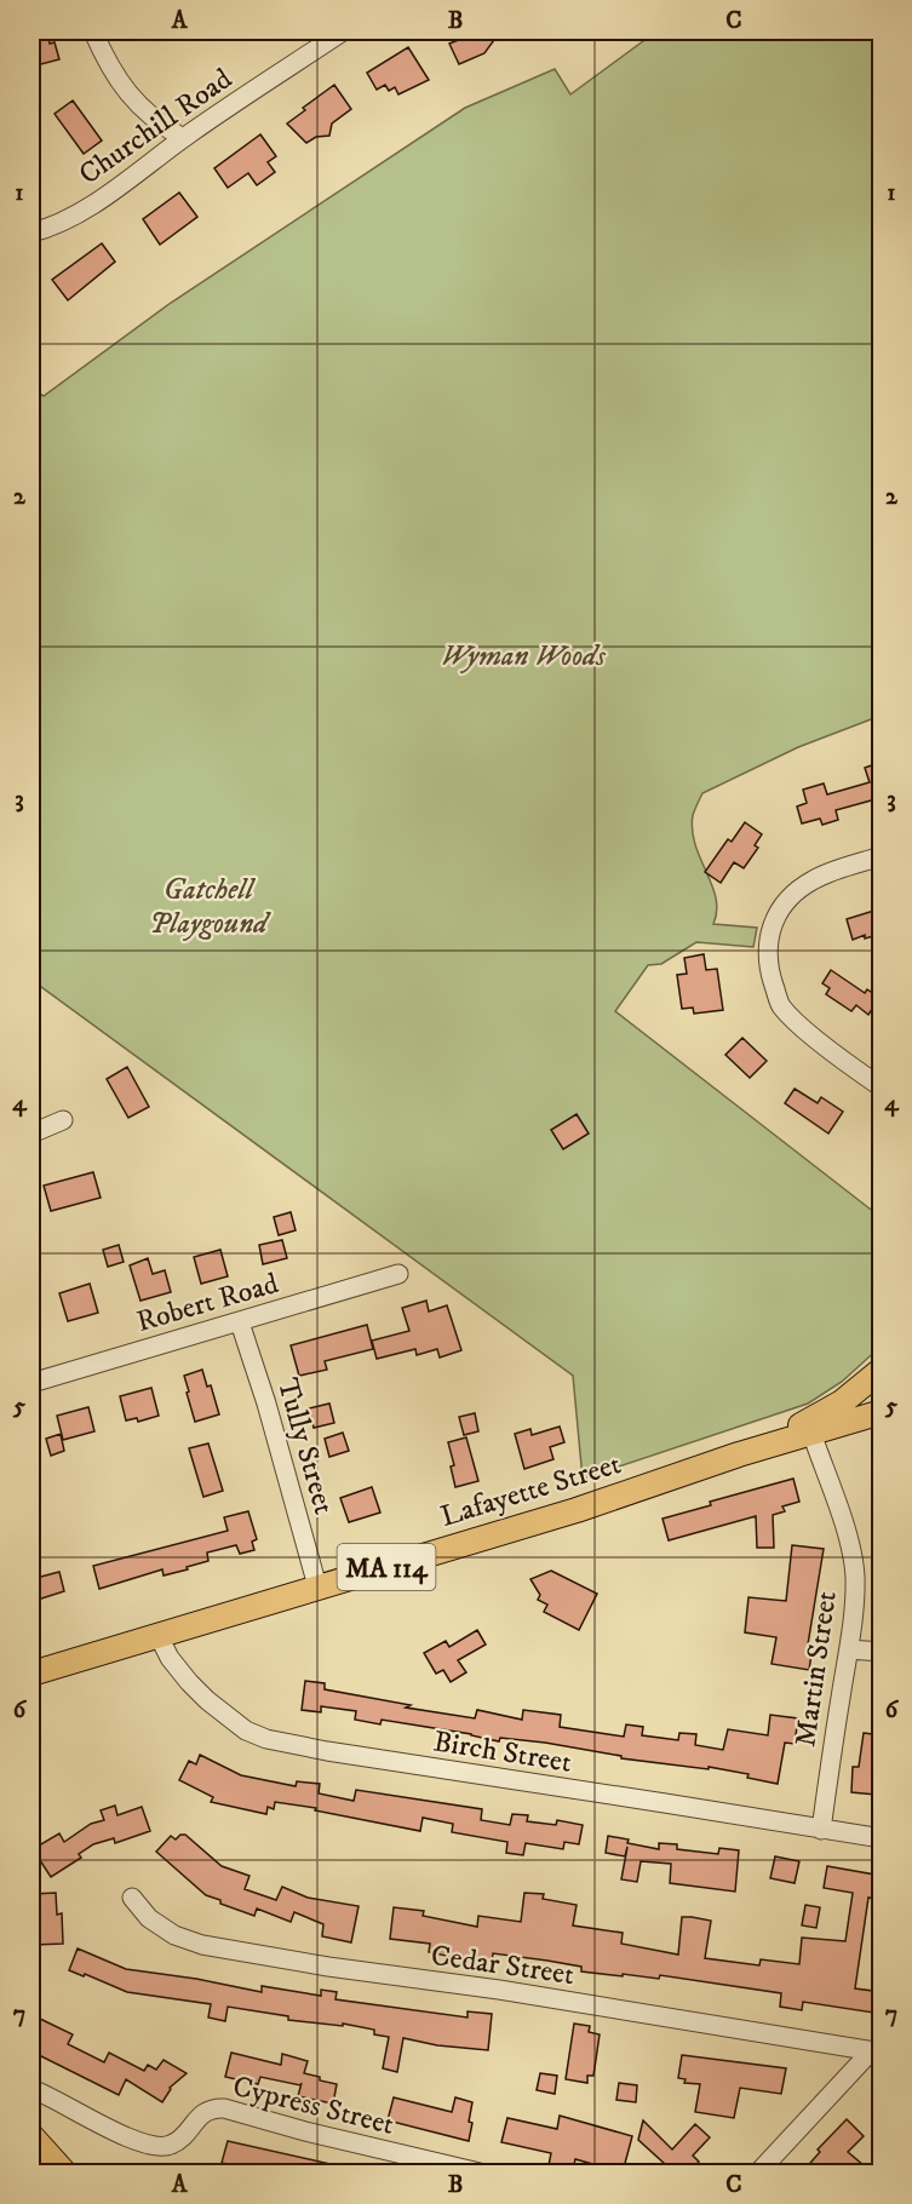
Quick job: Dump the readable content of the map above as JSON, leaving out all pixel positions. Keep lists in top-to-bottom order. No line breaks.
{"streets":{"main road":["Lafayette Street","MA 114"],"street":["Churchill Road","Robert Road","Tully Street","Martin Street","Birch Street","Cedar Street","Cypress Street"]},"crossings":[["Robert Road","Tully Street"],["Tully Street","Lafayette Street"],["Lafayette Street","Martin Street"],["Lafayette Street","Birch Street"],["Martin Street","Birch Street"]],"parks":["Wyman Woods","Gatchell Playgound"],"grid":{"columns":["A","B","C"],"rows":["1","2","3","4","5","6","7"]}}
